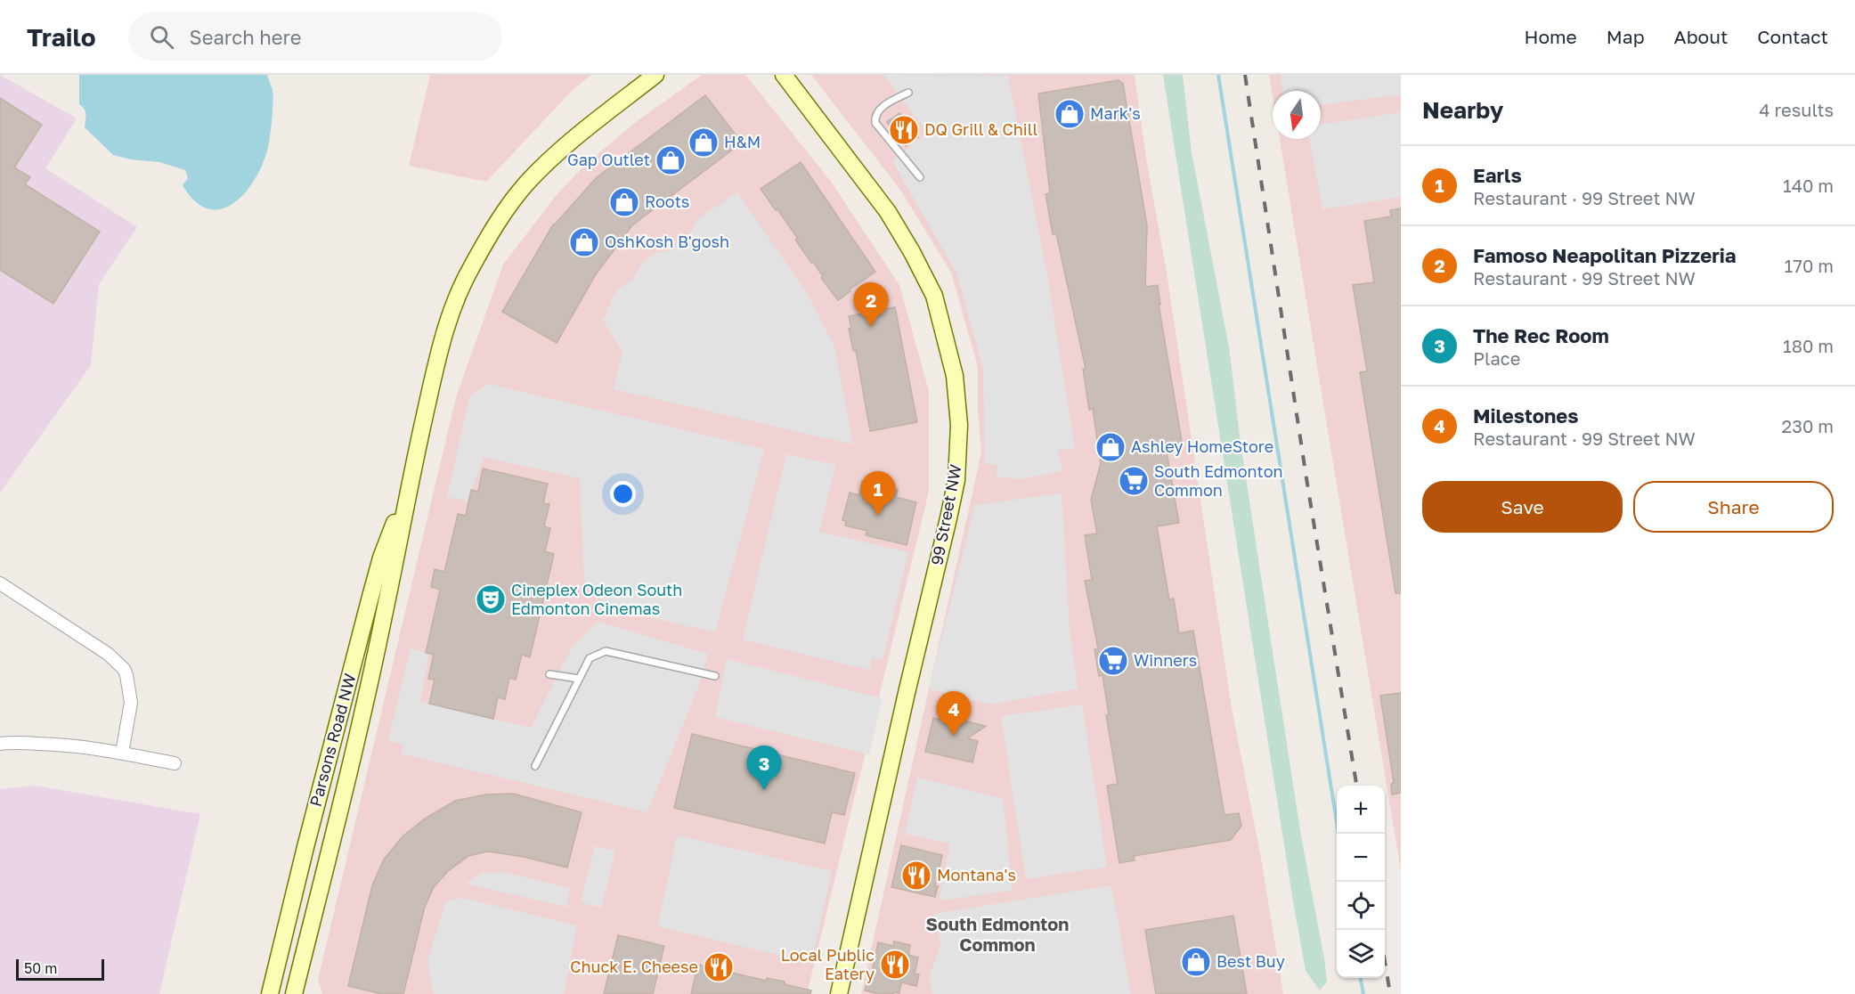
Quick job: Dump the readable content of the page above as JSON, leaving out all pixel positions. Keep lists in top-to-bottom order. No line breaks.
{"streets":{"main road":["99 Street NW","Parsons Road NW"]},"districts":["South Edmonton Common"],"places":{"shop":["Mark's","H&M","Gap Outlet","Roots","OshKosh B'gosh","Ashley HomeStore","Best Buy"],"restaurant":["DQ Grill & Chill","Montana's","Local Public Eatery","Chuck E. Cheese"],"supermarket":["South Edmonton Common","Winners"],"theatre":["Cineplex Odeon South Edmonton Cinemas"]},"scale_bar":"50 m","north":"bottom","page":{"header":"Trailo","search":"Search here","nav":["Home","Map","About","Contact"],"heading":["Nearby","4 results"],"list":[{"mark":"1","name":"Earls","note":"Restaurant · 99 Street NW","value":"140 m"},{"mark":"2","name":"Famoso Neapolitan Pizzeria","note":"Restaurant · 99 Street NW","value":"170 m"},{"mark":"3","name":"The Rec Room","note":"Place","value":"180 m"},{"mark":"4","name":"Milestones","note":"Restaurant · 99 Street NW","value":"230 m"}],"pins":["2","1","4","3"],"buttons":["Save","Share"],"map_buttons":["+","−"],"scale":"50 m"}}
